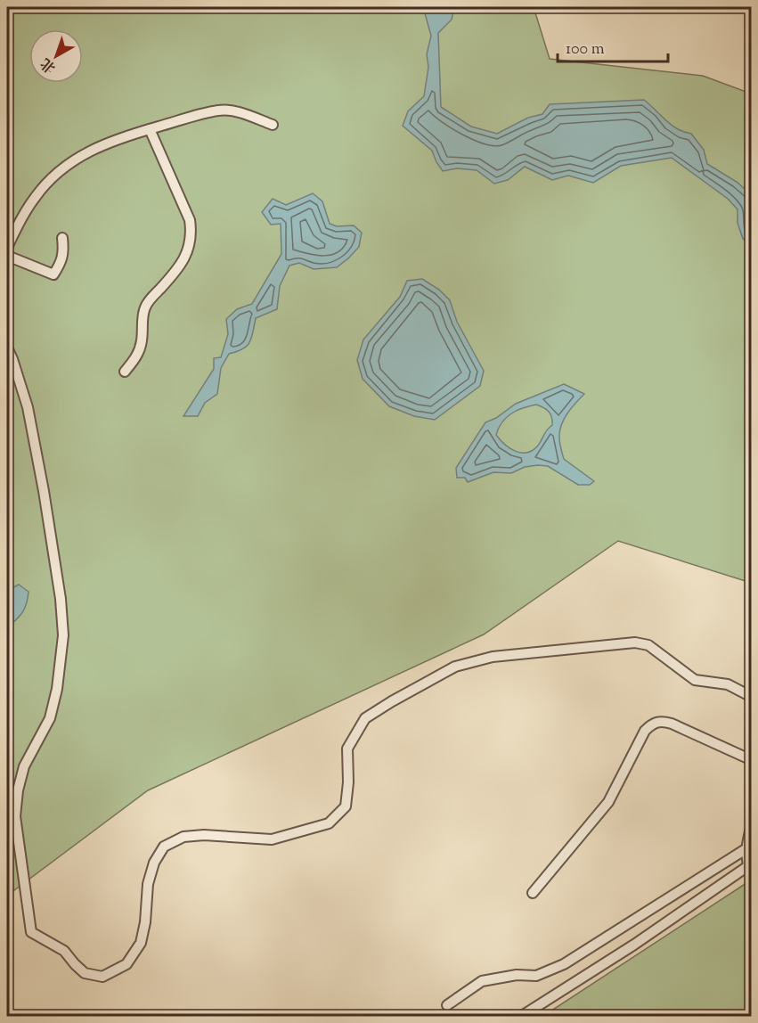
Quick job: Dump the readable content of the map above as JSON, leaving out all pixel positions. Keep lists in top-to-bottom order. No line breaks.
{"scale_bar":"100 m","north":"bottom left"}
